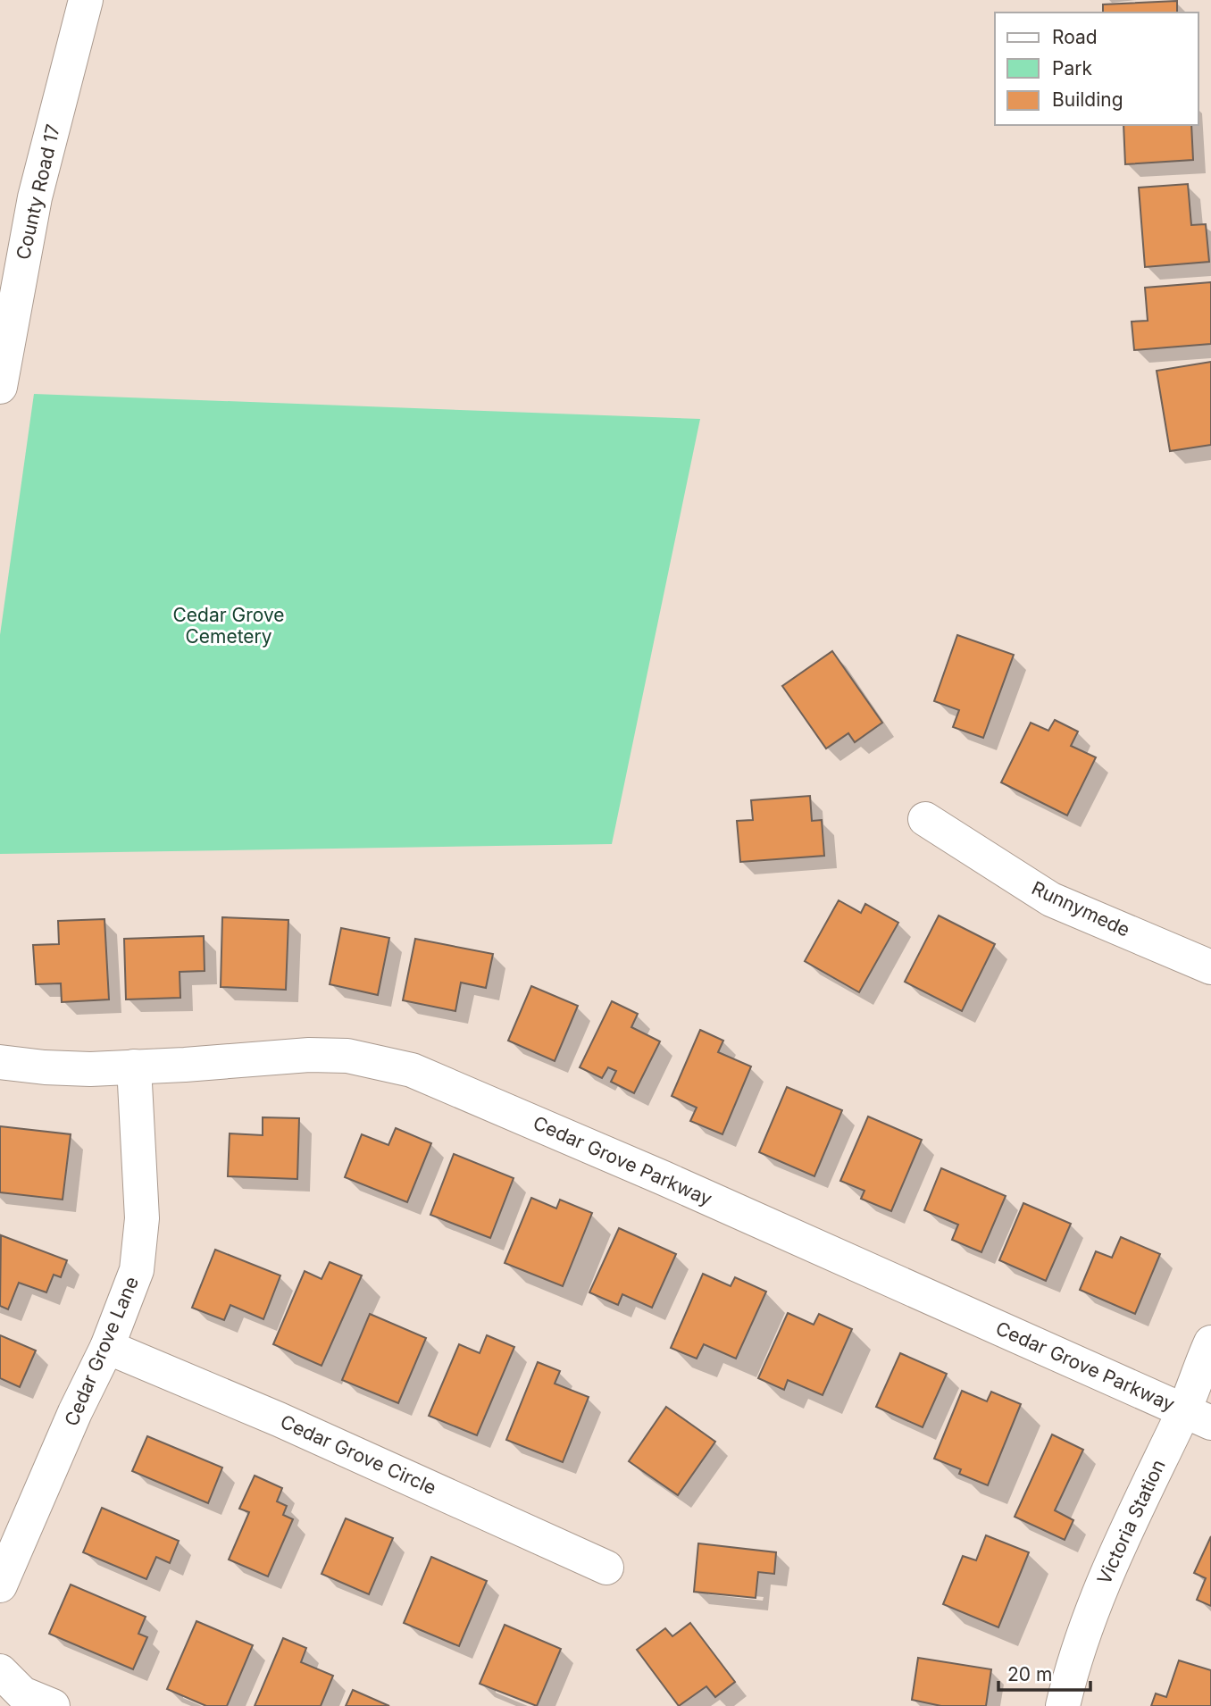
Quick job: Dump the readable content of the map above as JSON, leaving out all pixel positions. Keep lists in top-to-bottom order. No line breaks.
{"streets":{"street":["County Road 17","Runnymede","Cedar Grove Parkway","Cedar Grove Lane","Cedar Grove Circle","Victoria Station"]},"crossings":[["Cedar Grove Parkway","Cedar Grove Lane"],["Cedar Grove Parkway","Victoria Station"],["Cedar Grove Lane","Cedar Grove Circle"]],"parks":["Cedar Grove Cemetery"],"legend":["Road","Park","Building"],"scale_bar":"20 m"}
